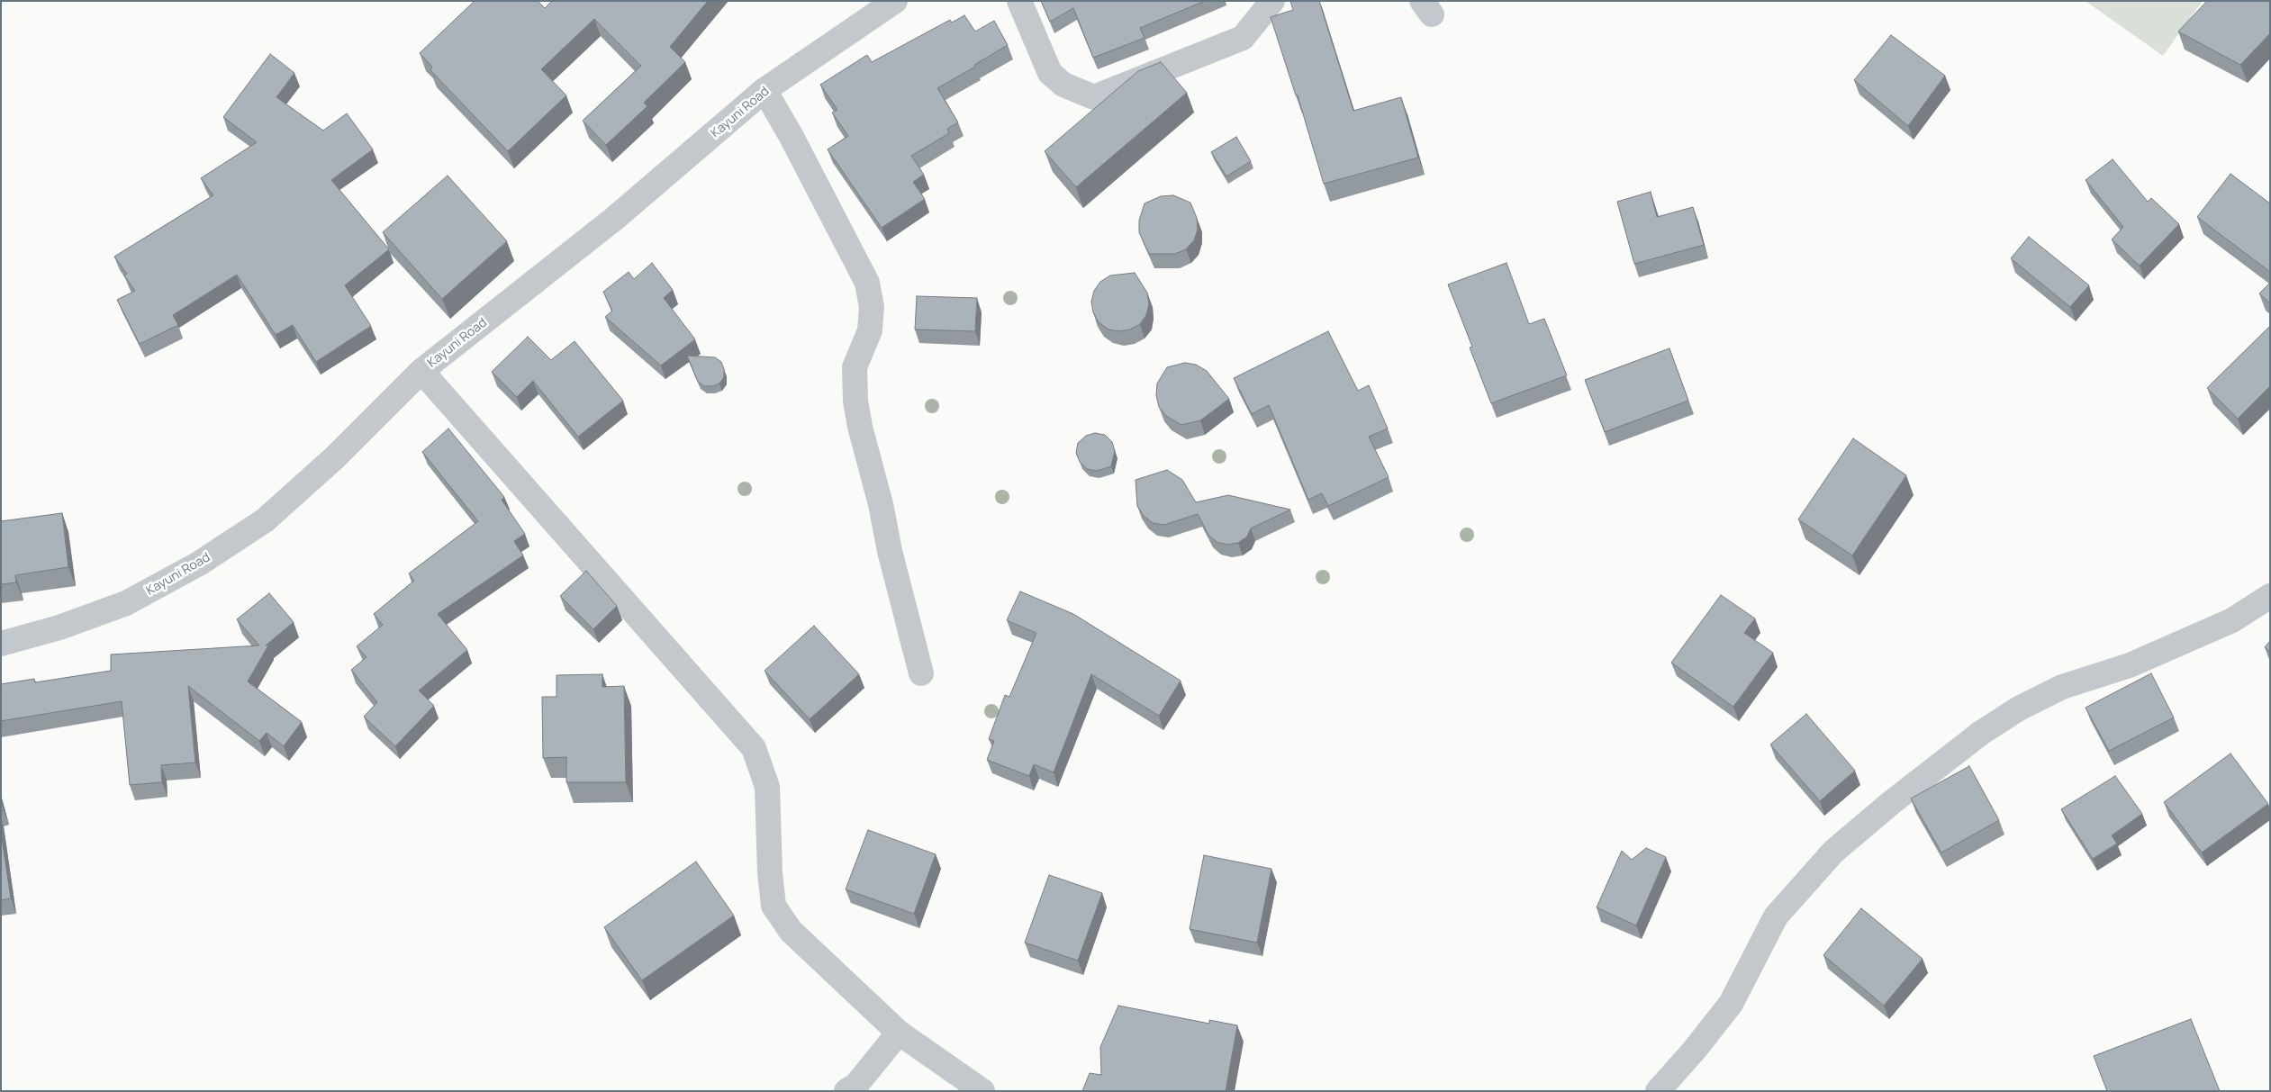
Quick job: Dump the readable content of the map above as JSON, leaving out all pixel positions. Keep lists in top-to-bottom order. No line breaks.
{"streets":{"street":["Kayuni Road"]}}
